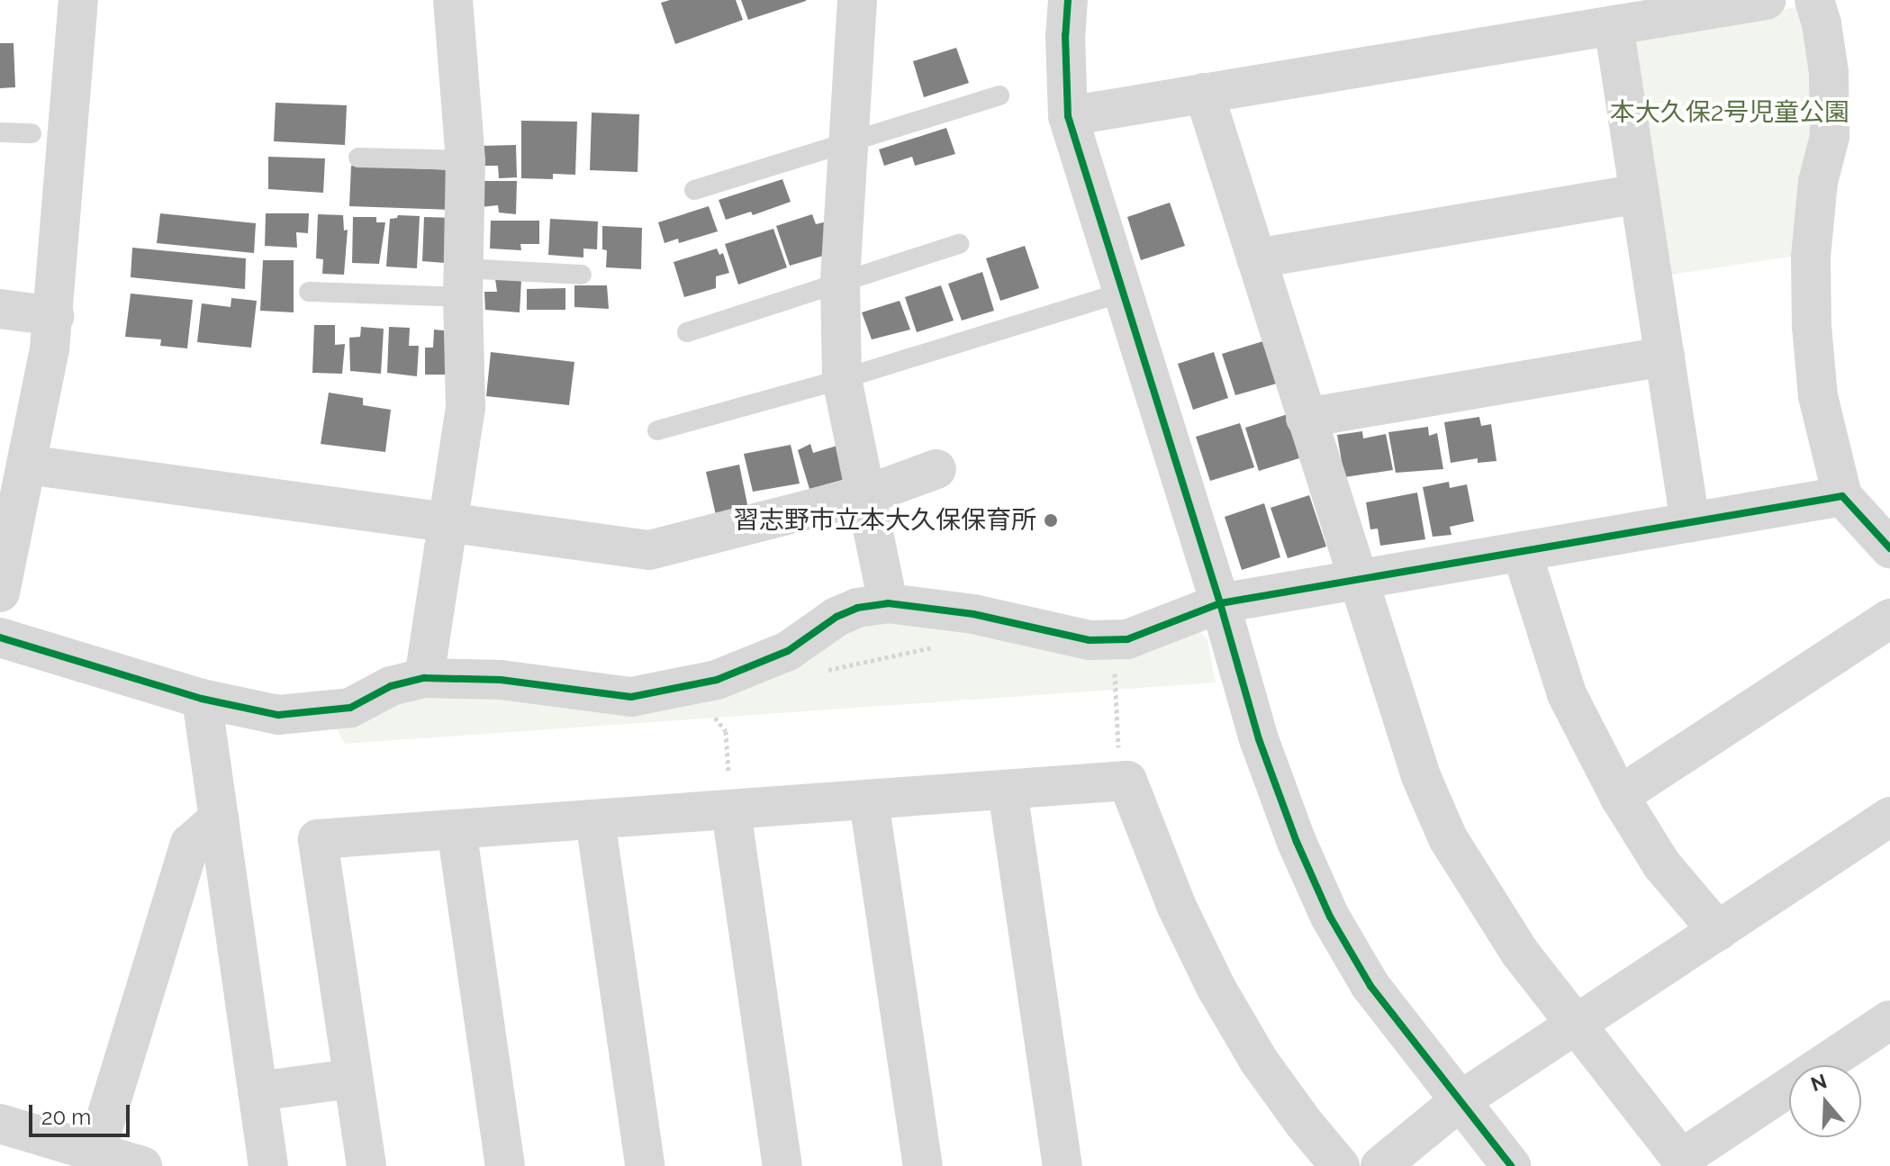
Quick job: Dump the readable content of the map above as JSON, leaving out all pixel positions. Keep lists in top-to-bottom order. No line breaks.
{"parks":["本大久保2号児童公園"],"places":["習志野市立本大久保保育所"],"scale_bar":"20 m","north":"top"}
